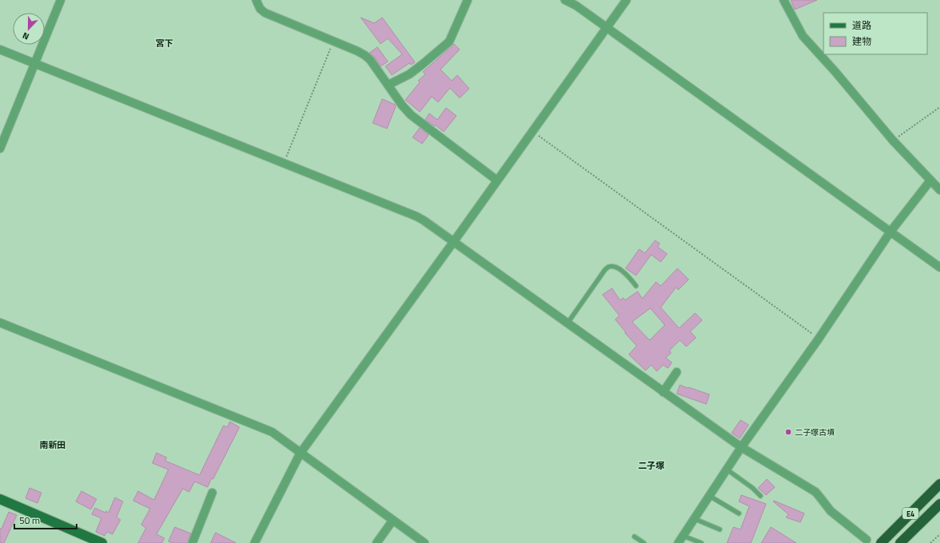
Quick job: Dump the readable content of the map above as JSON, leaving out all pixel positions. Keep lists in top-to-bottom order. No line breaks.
{"streets":{"highway":["E4"]},"districts":["宮下","南新田","二子塚"],"places":["二子塚古墳"],"legend":["道路","建物"],"scale_bar":"50 m","north":"bottom"}
